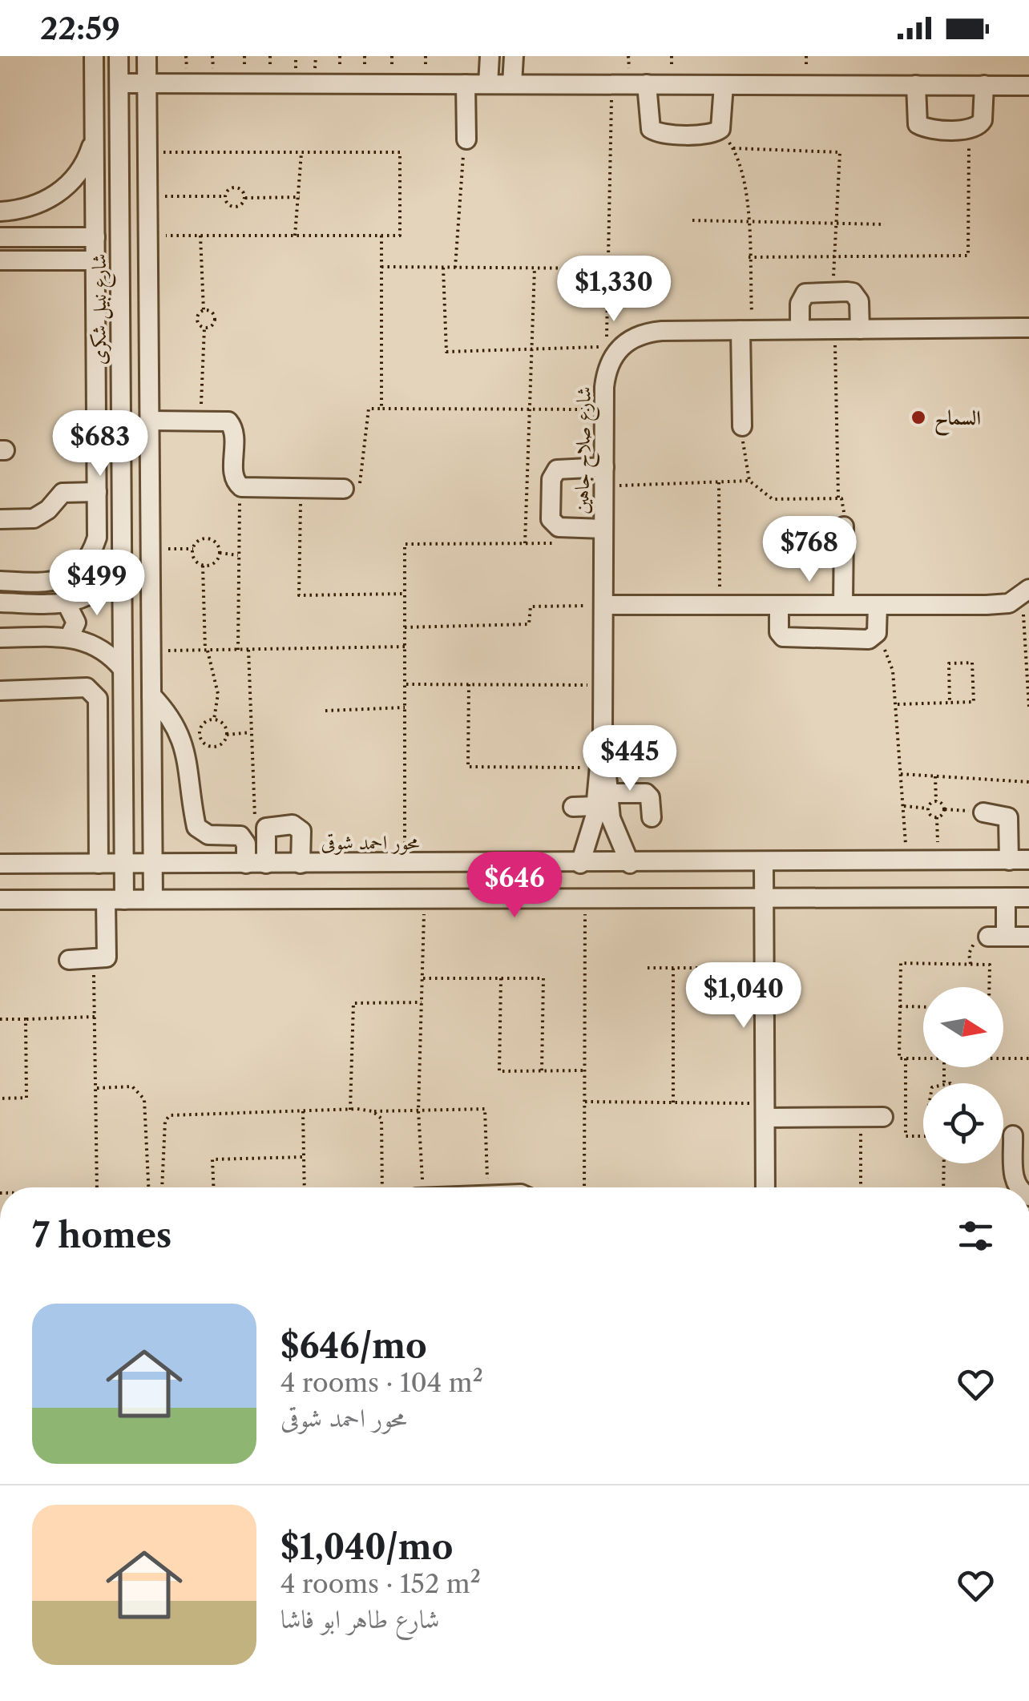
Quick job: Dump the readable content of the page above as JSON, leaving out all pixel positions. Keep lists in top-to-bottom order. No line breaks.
{"streets":{"street":["شارع نبيل شكرى","شارع صلاح جاهين","محور احمد شوقى"]},"crossings":[["شارع نبيل شكرى","محور احمد شوقى"],["شارع صلاح جاهين","محور احمد شوقى"]],"places":["السماح"],"north":"right","page":{"status":"22:59","price":["$1,330","$683","$768","$499","$445","$646","$1,040"],"heading":"7 homes","list":[{"name":"$646/mo","note":"4 rooms · 104 m² · محور احمد شوقى"},{"name":"$1,040/mo","note":"4 rooms · 152 m² · شارع طاهر ابو فاشا"}]}}
